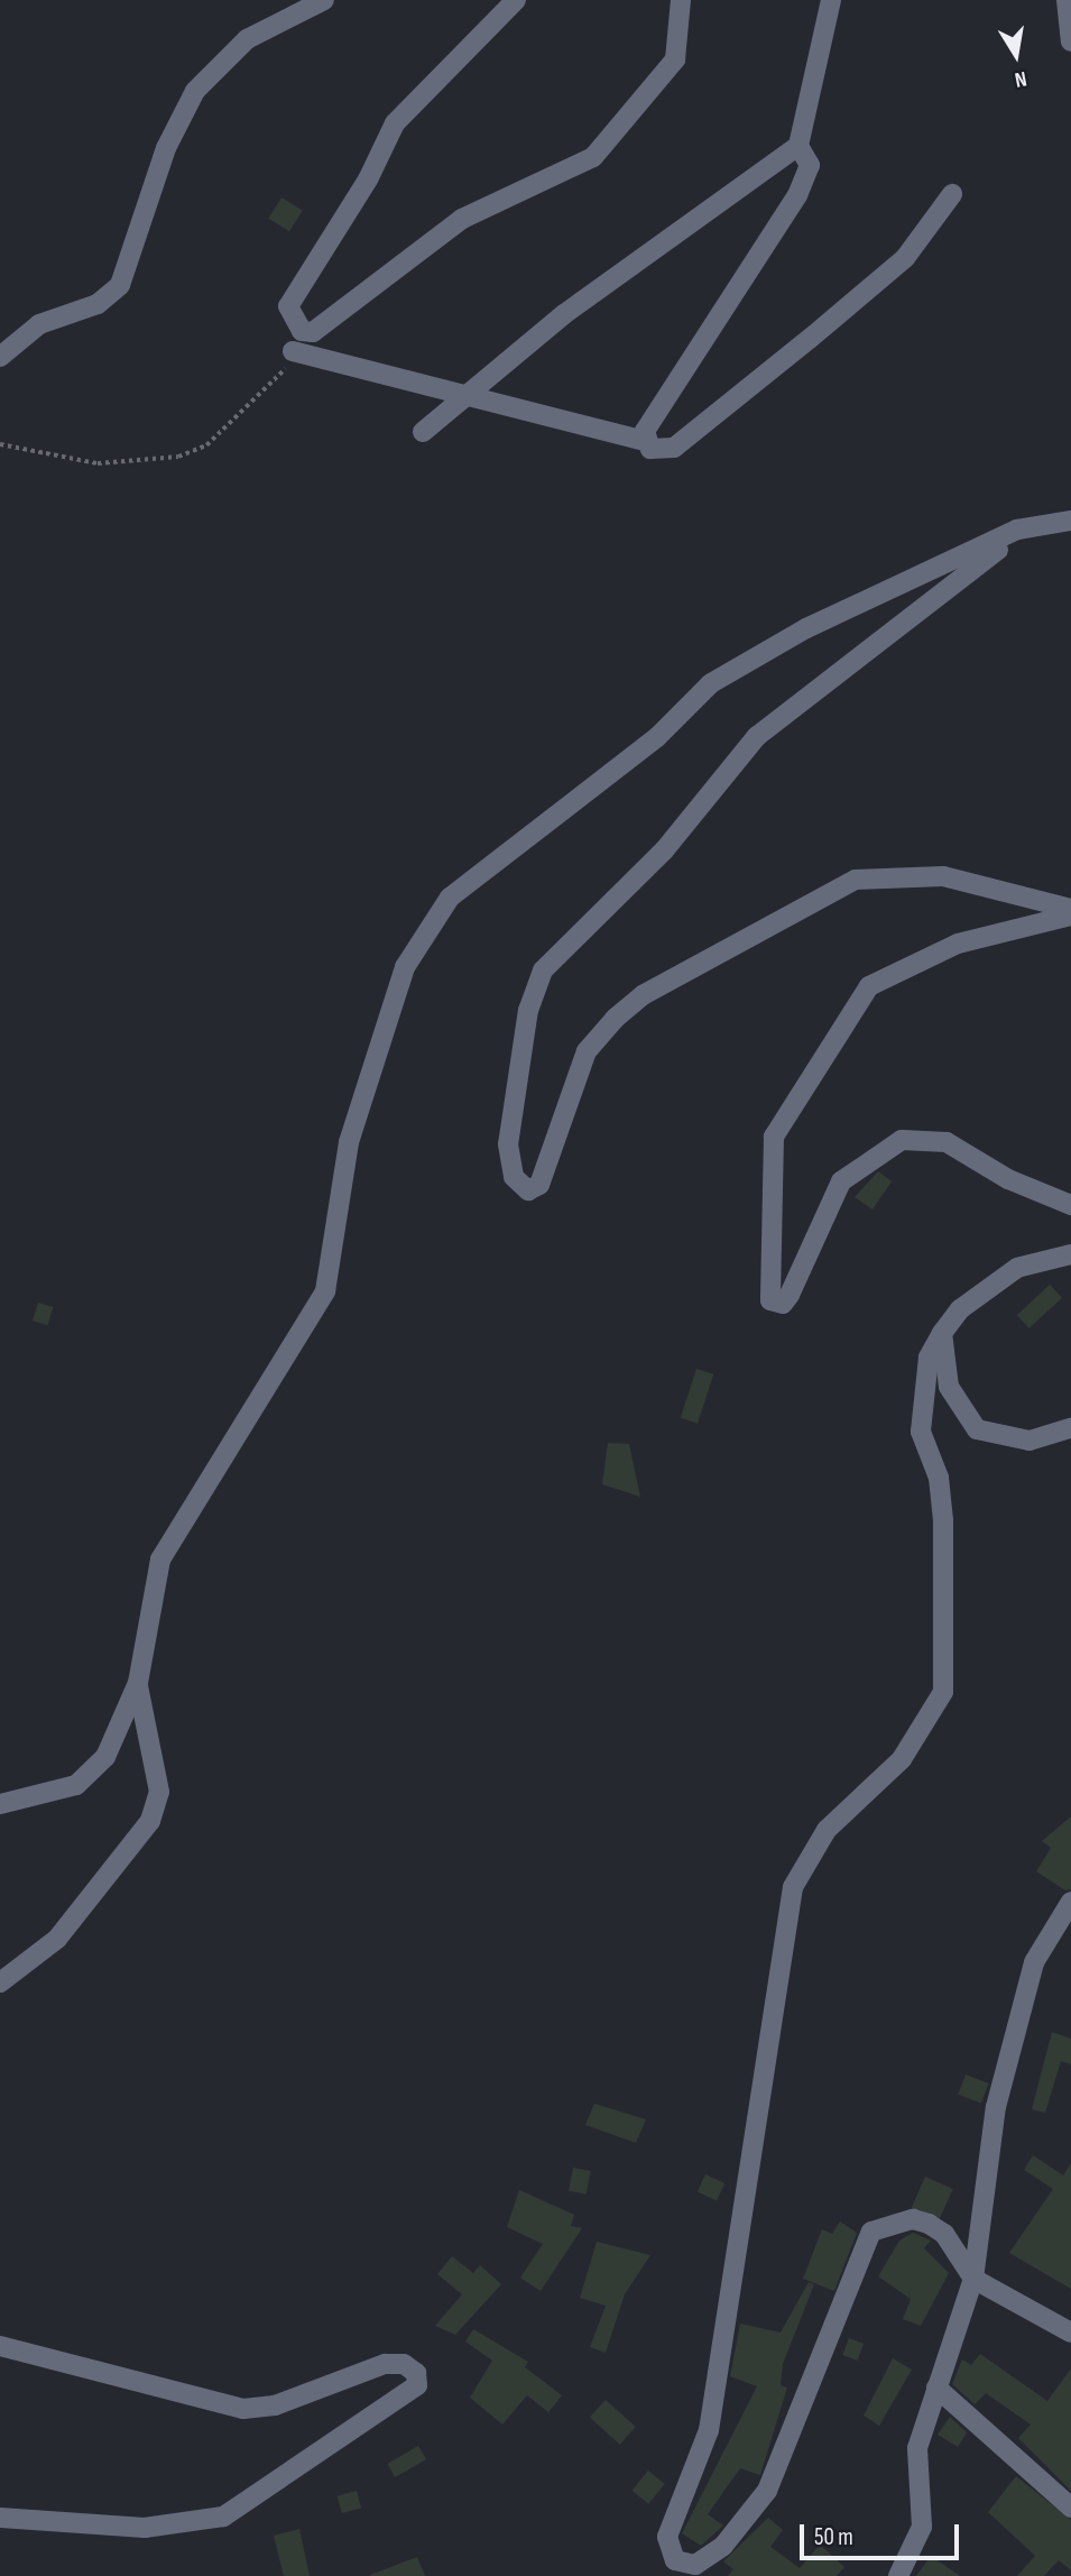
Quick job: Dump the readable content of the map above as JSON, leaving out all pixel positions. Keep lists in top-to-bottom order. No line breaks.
{"scale_bar":"50 m","north":"bottom"}
